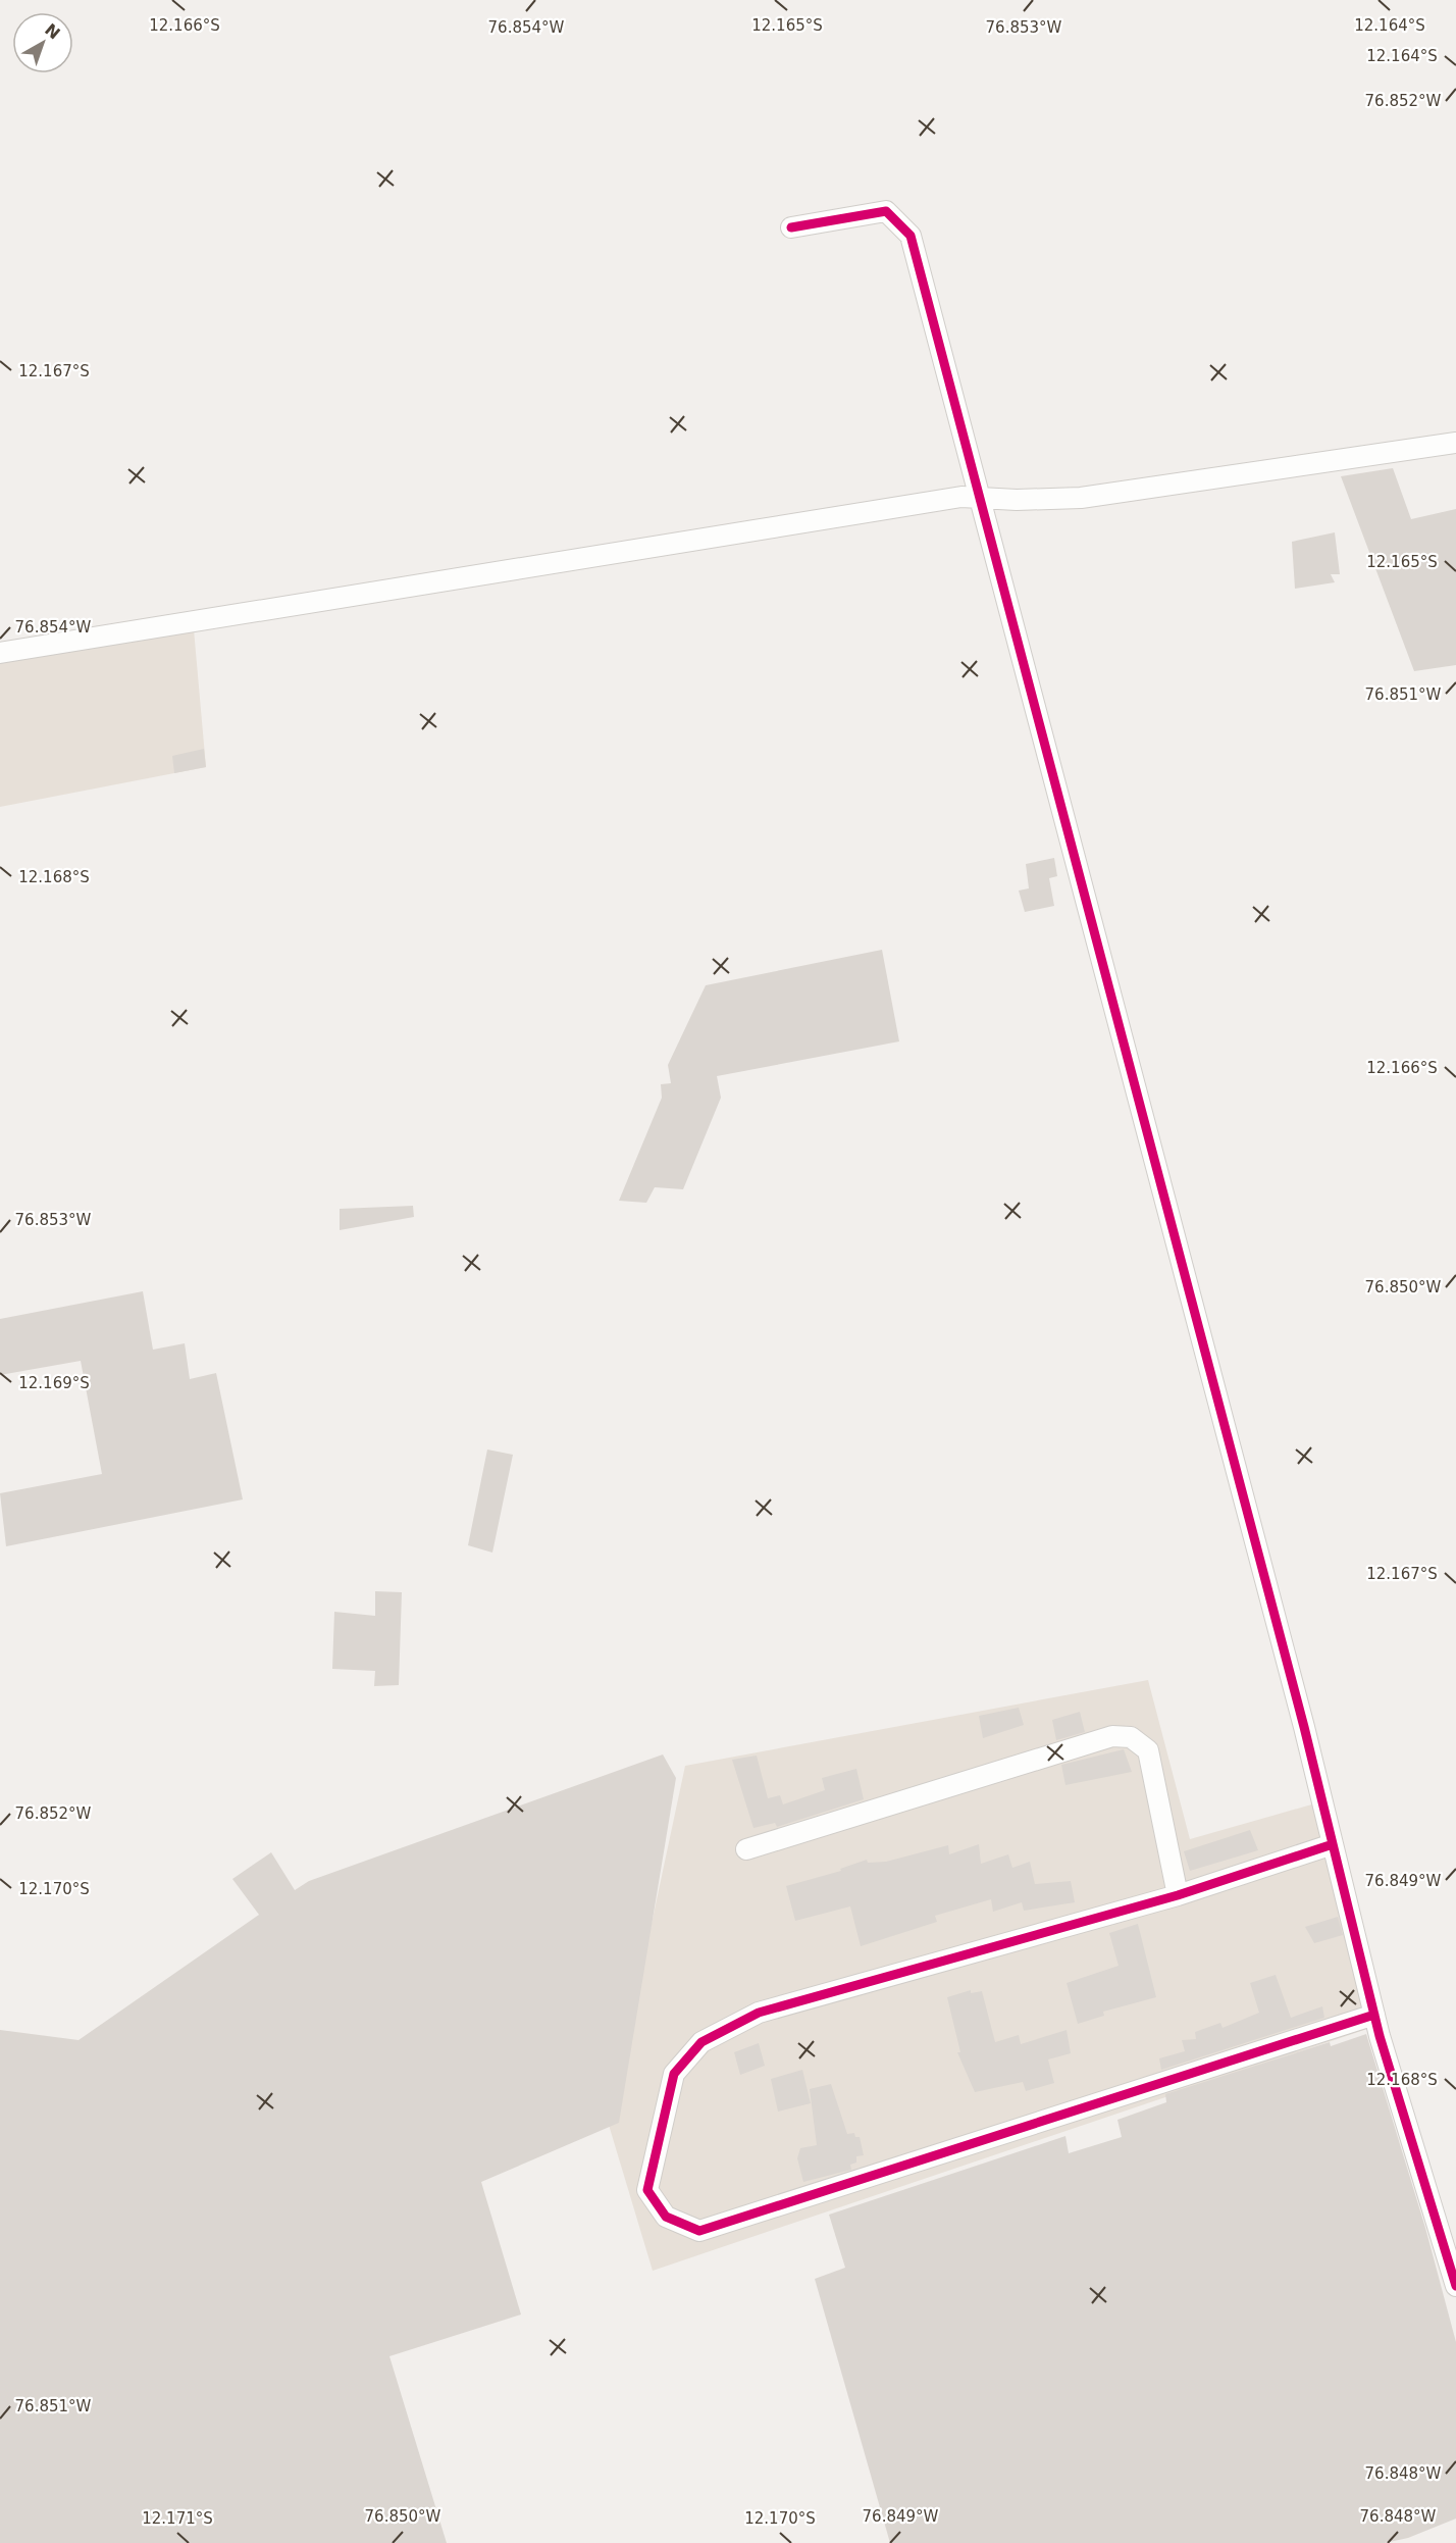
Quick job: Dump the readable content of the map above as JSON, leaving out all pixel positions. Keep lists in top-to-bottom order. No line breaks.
{"north":"top right","coordinates":["12.165°S","12.164°S","12.166°S","76.854°W","76.853°W","76.852°W","12.167°S","76.851°W","12.168°S","76.850°W","12.169°S","76.849°W","12.170°S","76.848°W","12.171°S"]}
